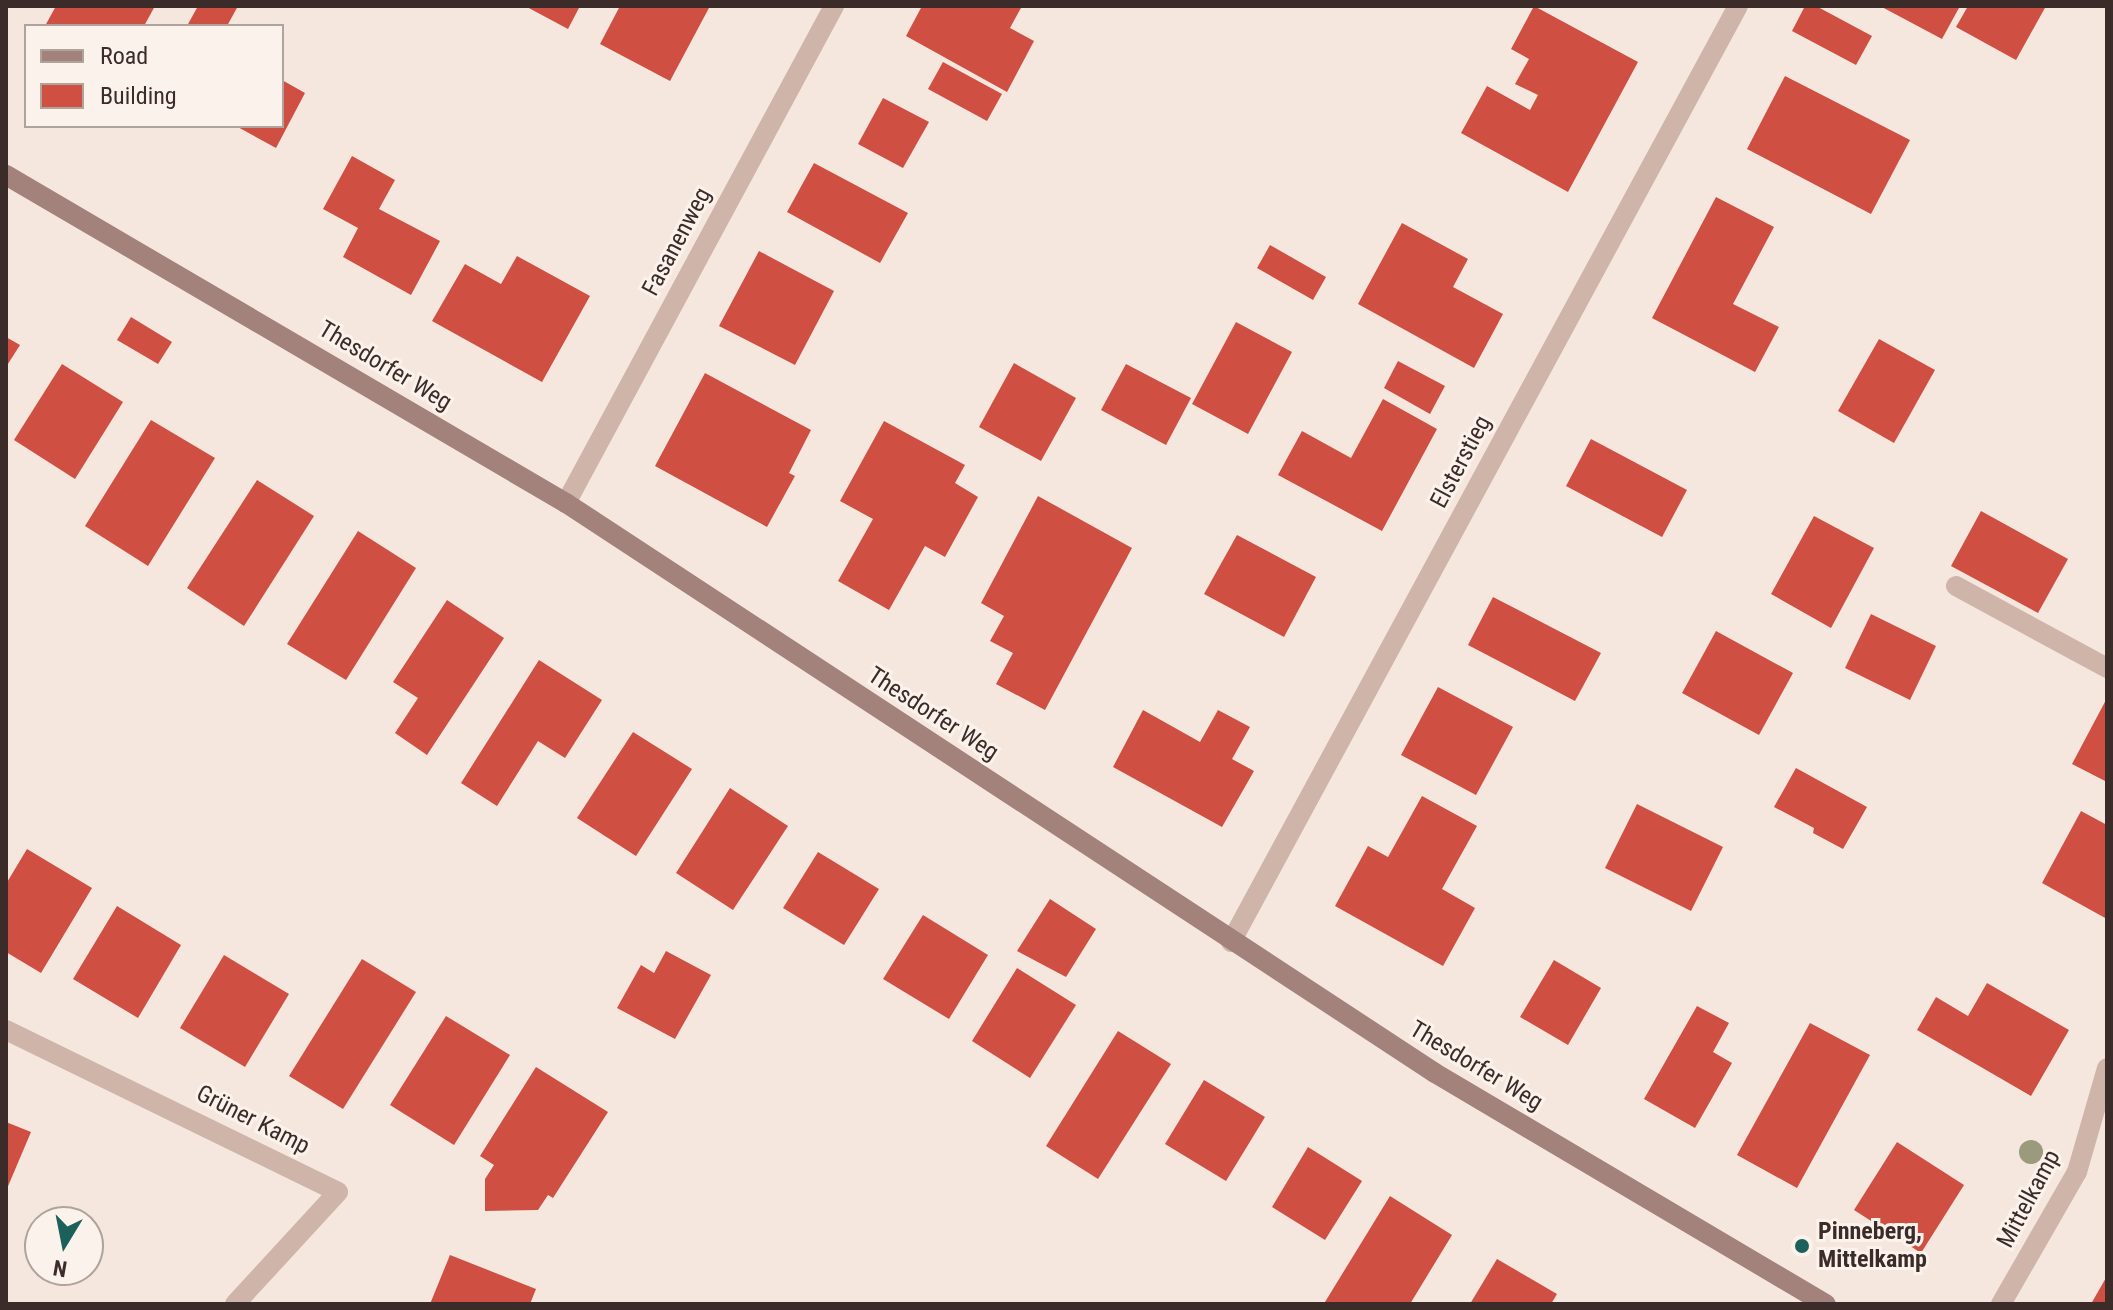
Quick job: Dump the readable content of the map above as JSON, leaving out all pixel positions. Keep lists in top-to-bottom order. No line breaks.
{"streets":{"street":["Fasanenweg","Thesdorfer Weg","Elsterstieg","Grüner Kamp","Mittelkamp"]},"crossings":[["Fasanenweg","Thesdorfer Weg"],["Thesdorfer Weg","Elsterstieg"]],"places":["Pinneberg, Mittelkamp"],"legend":["Road","Building"],"north":"bottom"}
